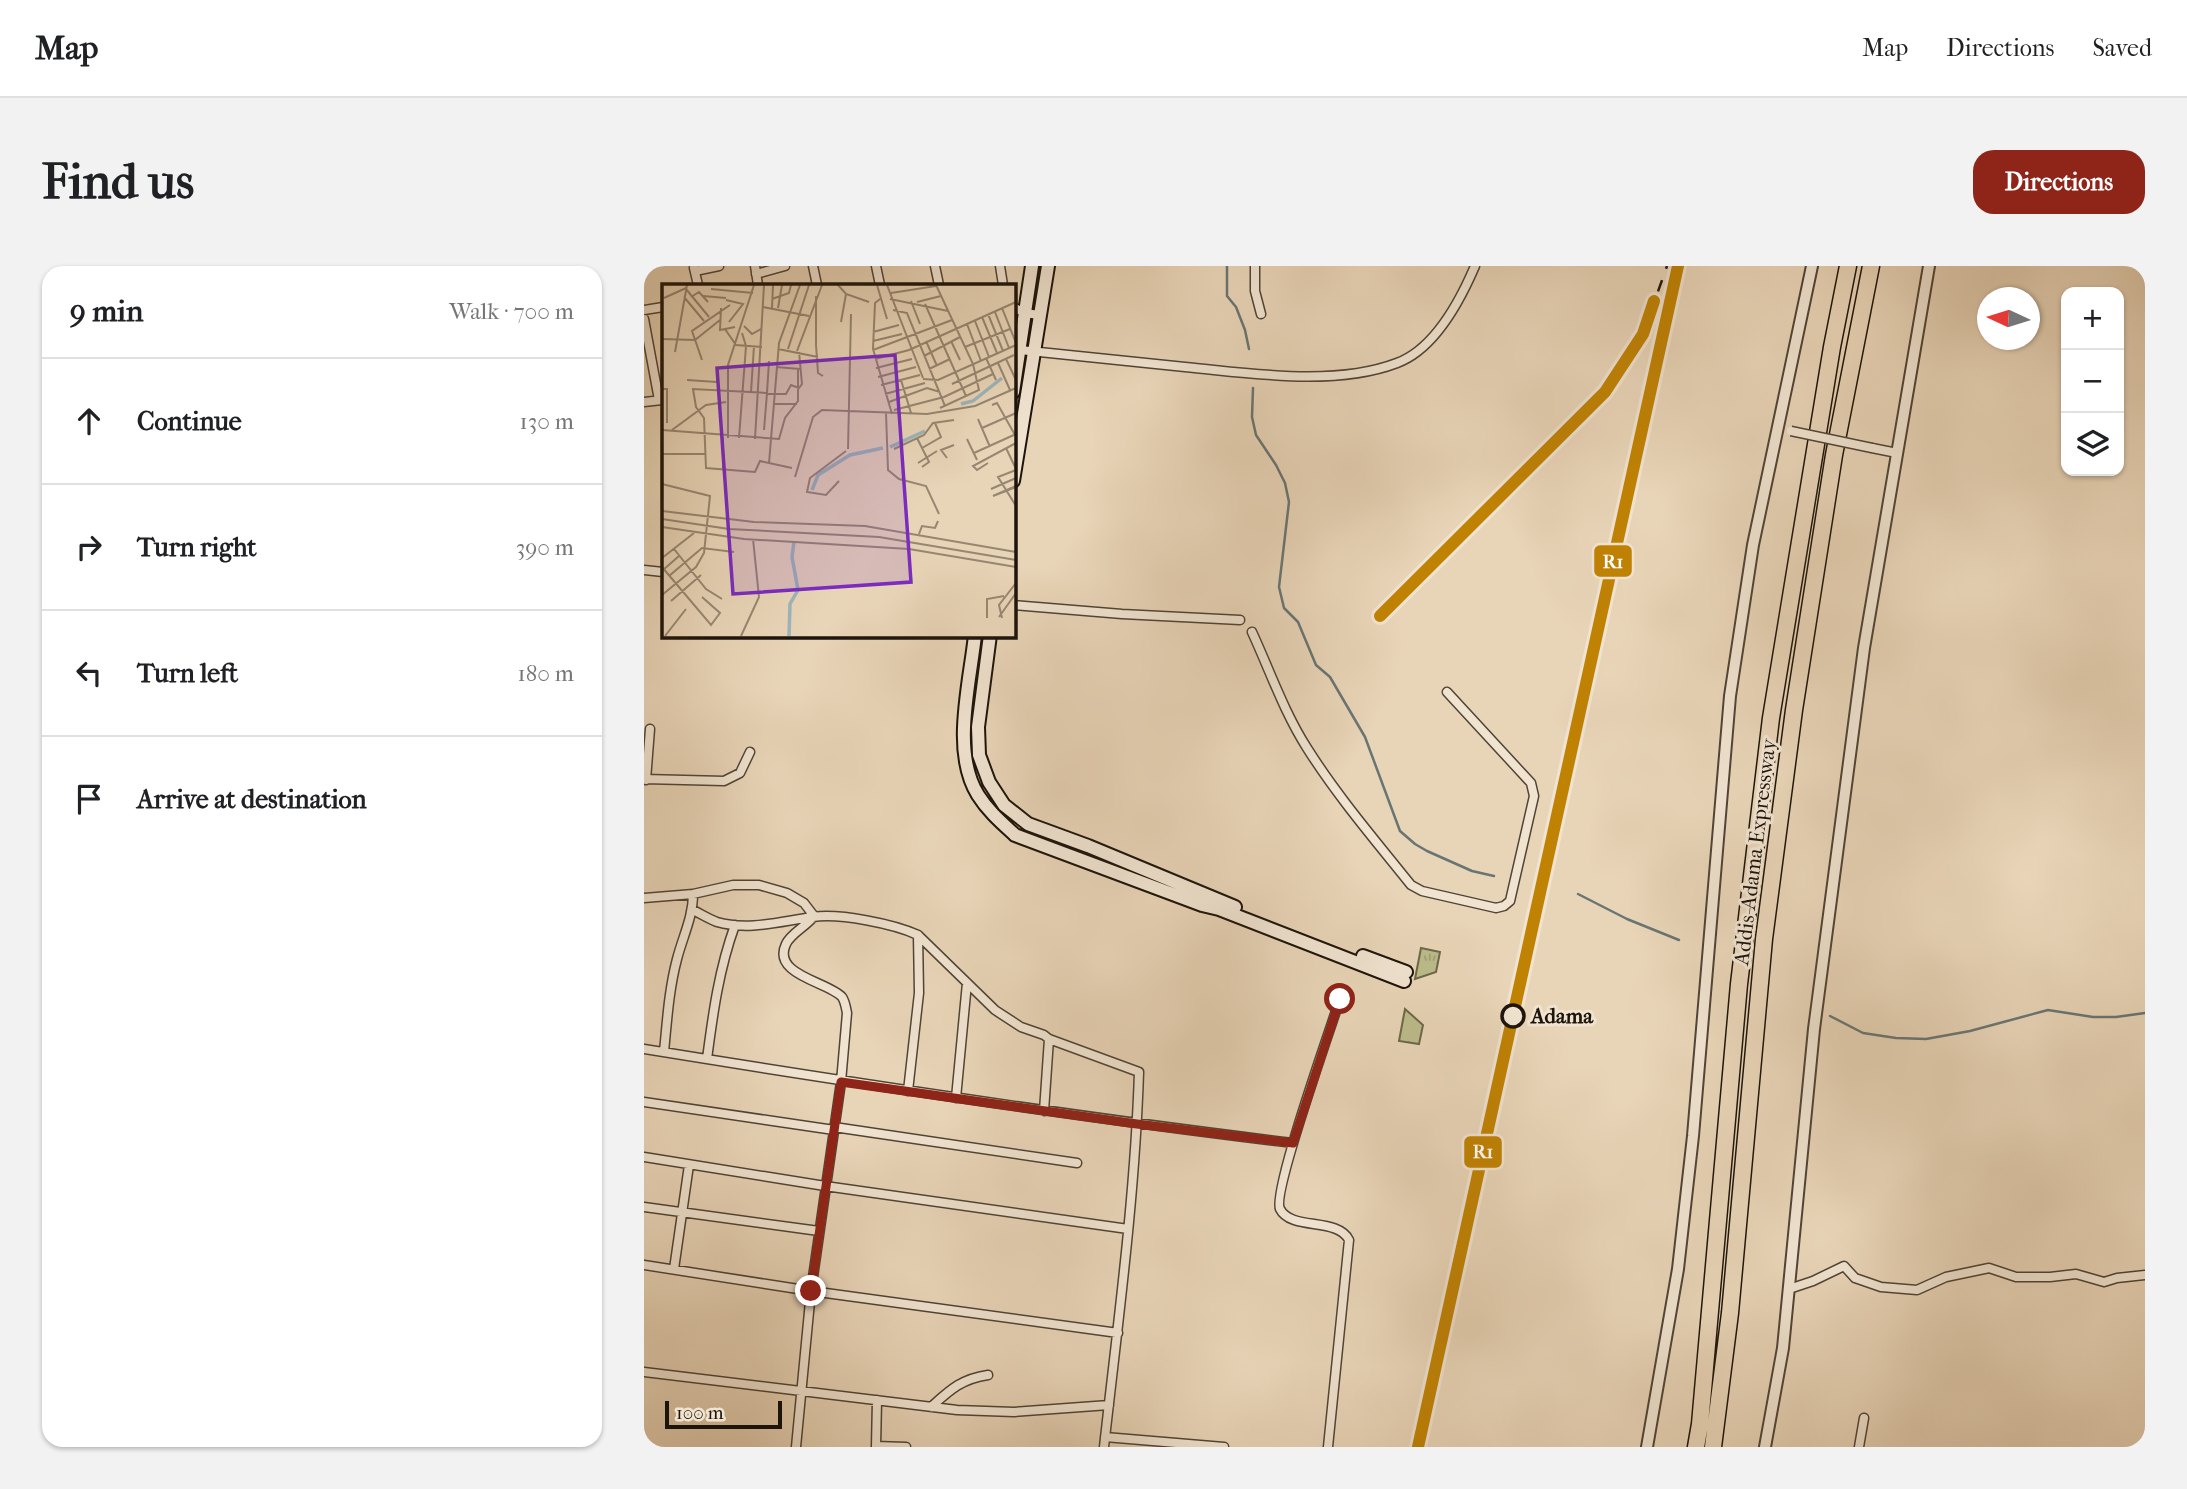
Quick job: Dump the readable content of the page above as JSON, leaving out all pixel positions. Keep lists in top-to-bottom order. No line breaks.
{"streets":{"highway":["Addis-Adama Expressway"]},"places":["Adama"],"lines":["transit line R1"],"scale_bar":"100 m","north":"left","page":{"header":"Map","nav":["Map","Directions","Saved"],"buttons":"Directions","title":"Find us","heading":["9 min","Walk · 700 m"],"map_buttons":["+","−"],"list":[["Continue","130 m"],["Turn right","390 m"],["Turn left","180 m"],"Arrive at destination"],"scale":"100 m"}}
